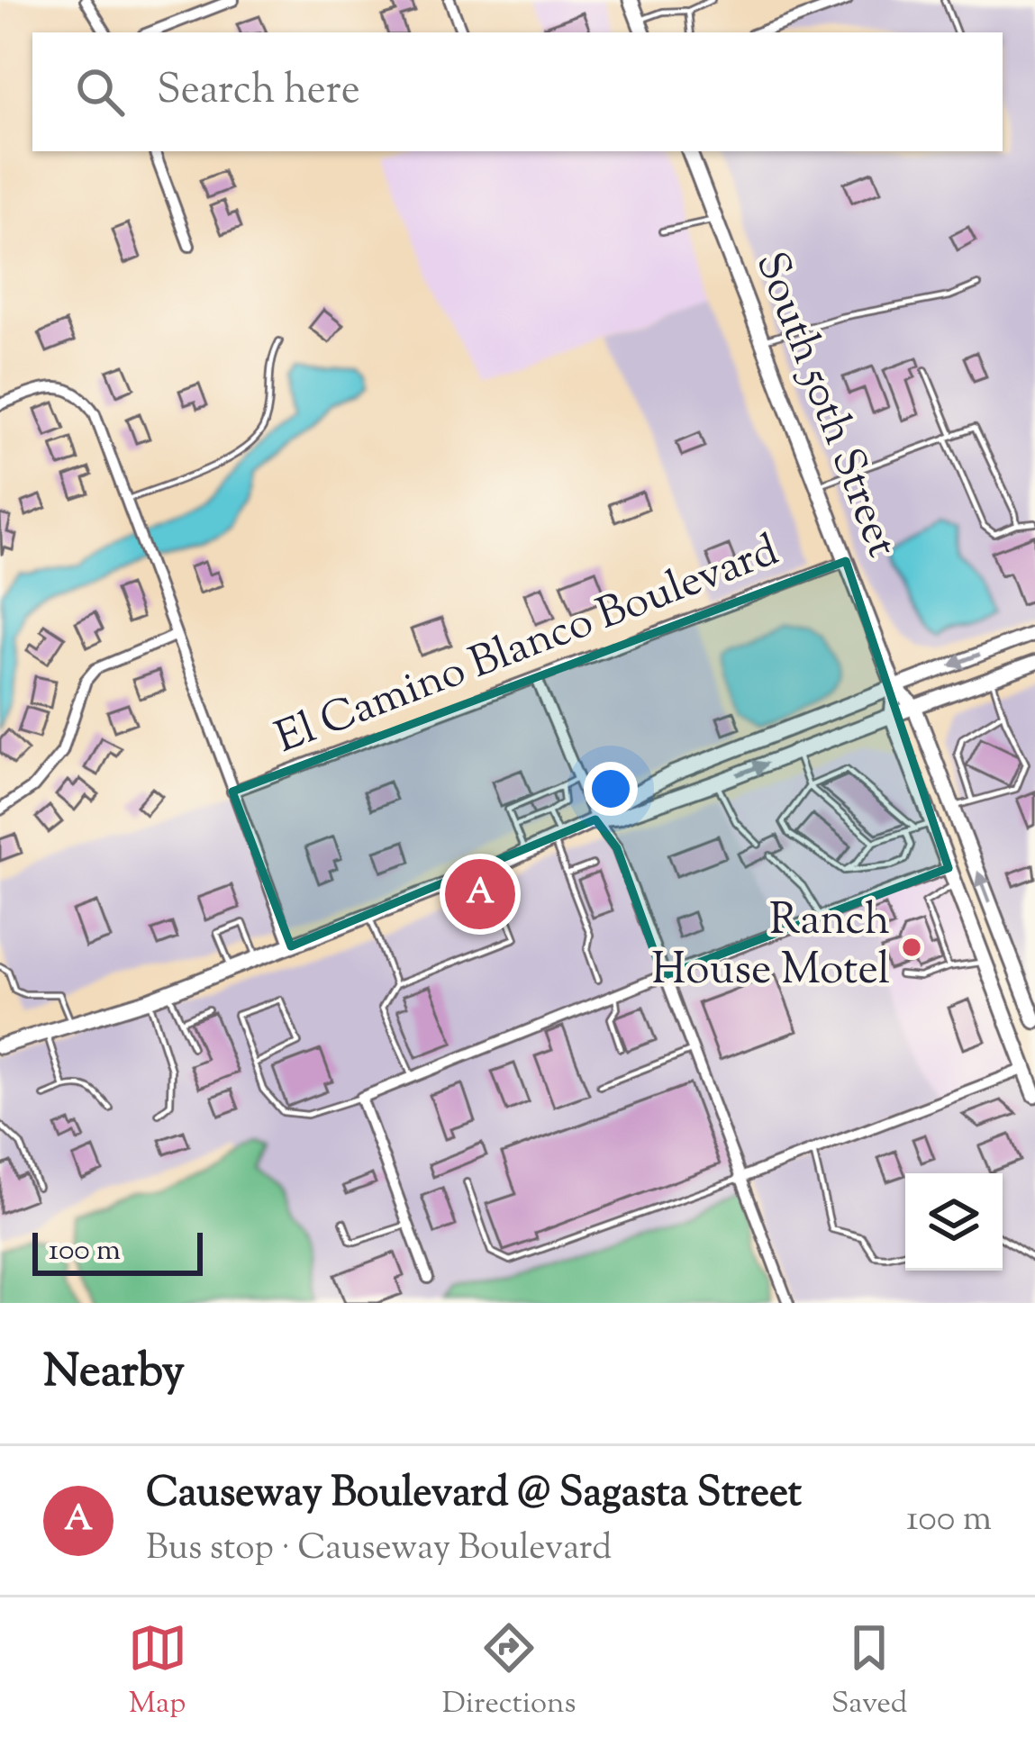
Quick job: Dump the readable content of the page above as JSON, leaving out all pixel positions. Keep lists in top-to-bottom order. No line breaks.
{"streets":{"main road":["South 50th Street"],"street":["El Camino Blanco Boulevard"]},"crossings":[["South 50th Street","El Camino Blanco Boulevard"]],"places":["Ranch House Motel"],"scale_bar":"100 m","page":{"search":"Search here","pins":"A","scale":"100 m","heading":"Nearby","list":[{"mark":"A","name":"Causeway Boulevard @ Sagasta Street","note":"Bus stop · Causeway Boulevard","value":"100 m"}],"nav":["Map","Directions","Saved"]}}
